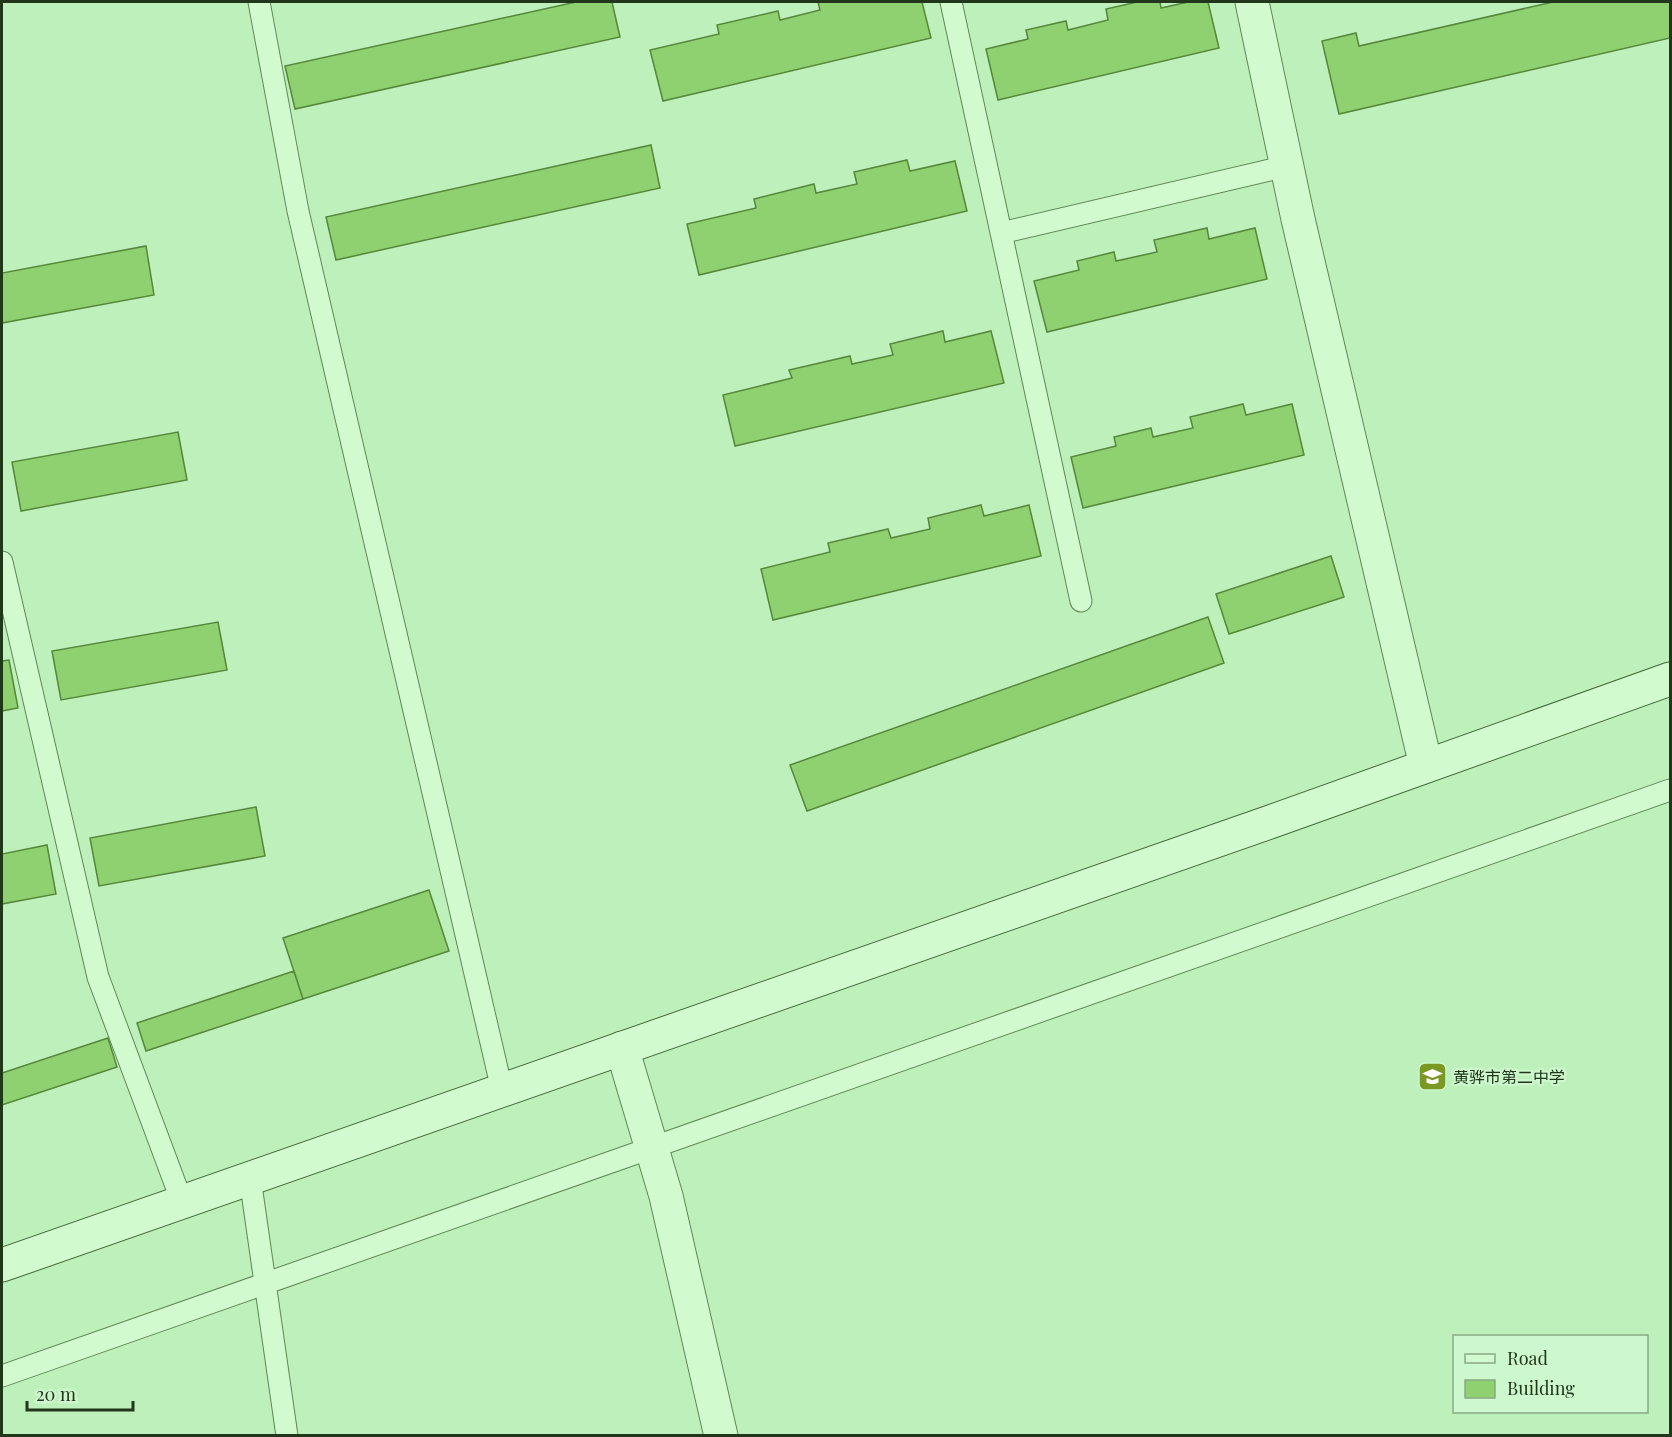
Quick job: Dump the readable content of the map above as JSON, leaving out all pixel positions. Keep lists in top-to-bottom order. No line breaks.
{"places":{"school or university":["黄骅市第二中学"]},"legend":["Road","Building"],"scale_bar":"20 m"}
